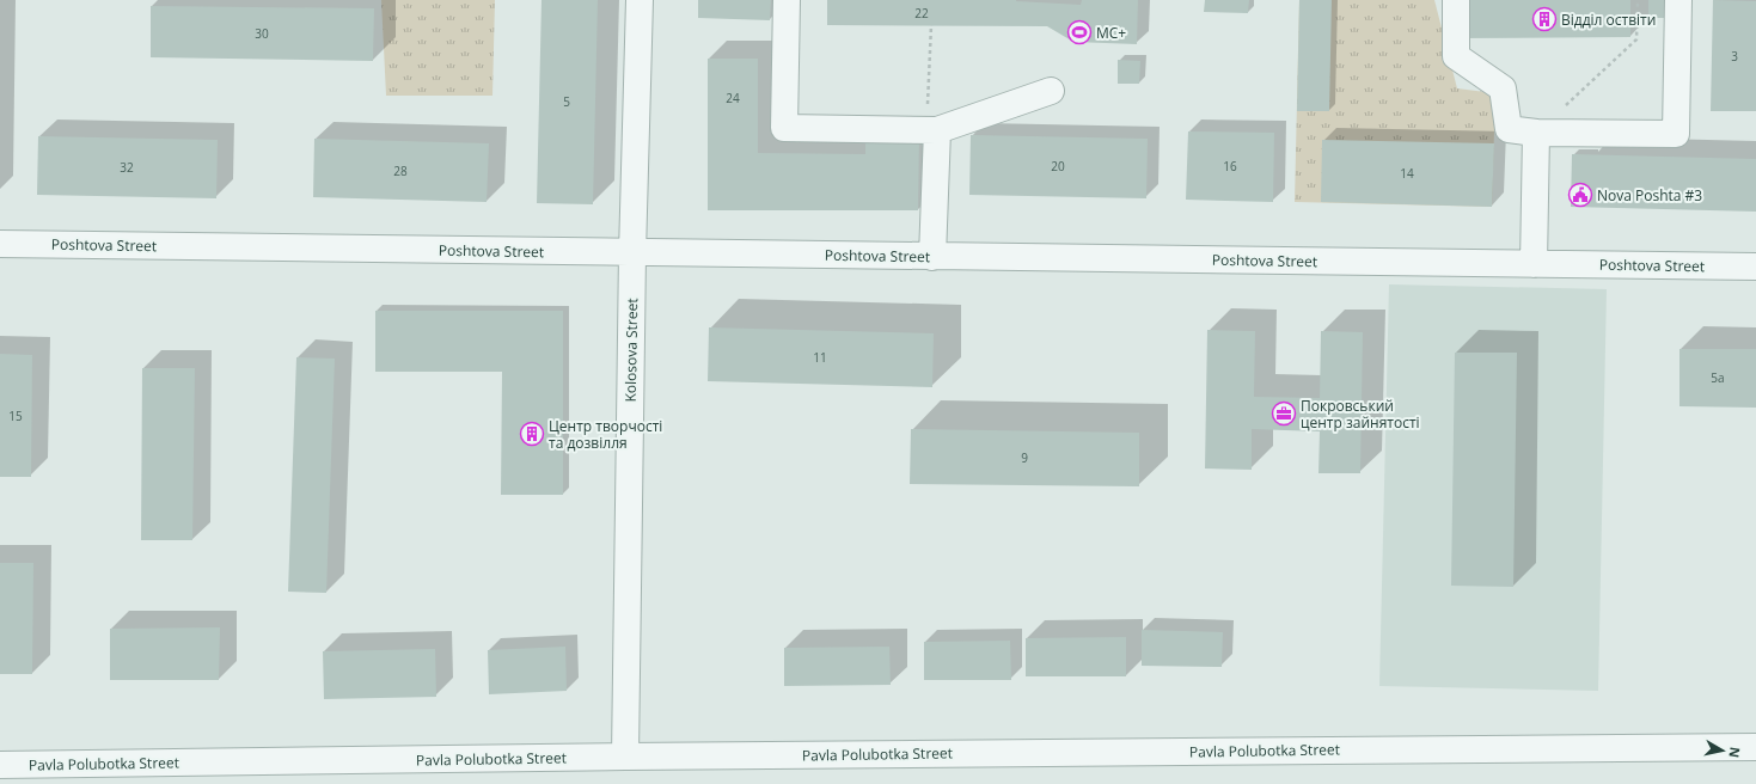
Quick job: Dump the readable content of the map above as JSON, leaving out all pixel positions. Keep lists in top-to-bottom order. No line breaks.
{"streets":{"street":["Poshtova Street","Kolosova Street","Pavla Polubotka Street"]},"crossings":[["Poshtova Street","Kolosova Street"],["Kolosova Street","Pavla Polubotka Street"]],"places":{"building":["Відділ оствіти","Центр творчості та дозвілля"],"sports":["МС+"],"public building":["Nova Poshta #3"],"office":["Покровський центр зайнятості"]},"house_numbers":["22","30","3","24","5","20","16","32","28","14","11","5а","15","9"],"north":"right"}
